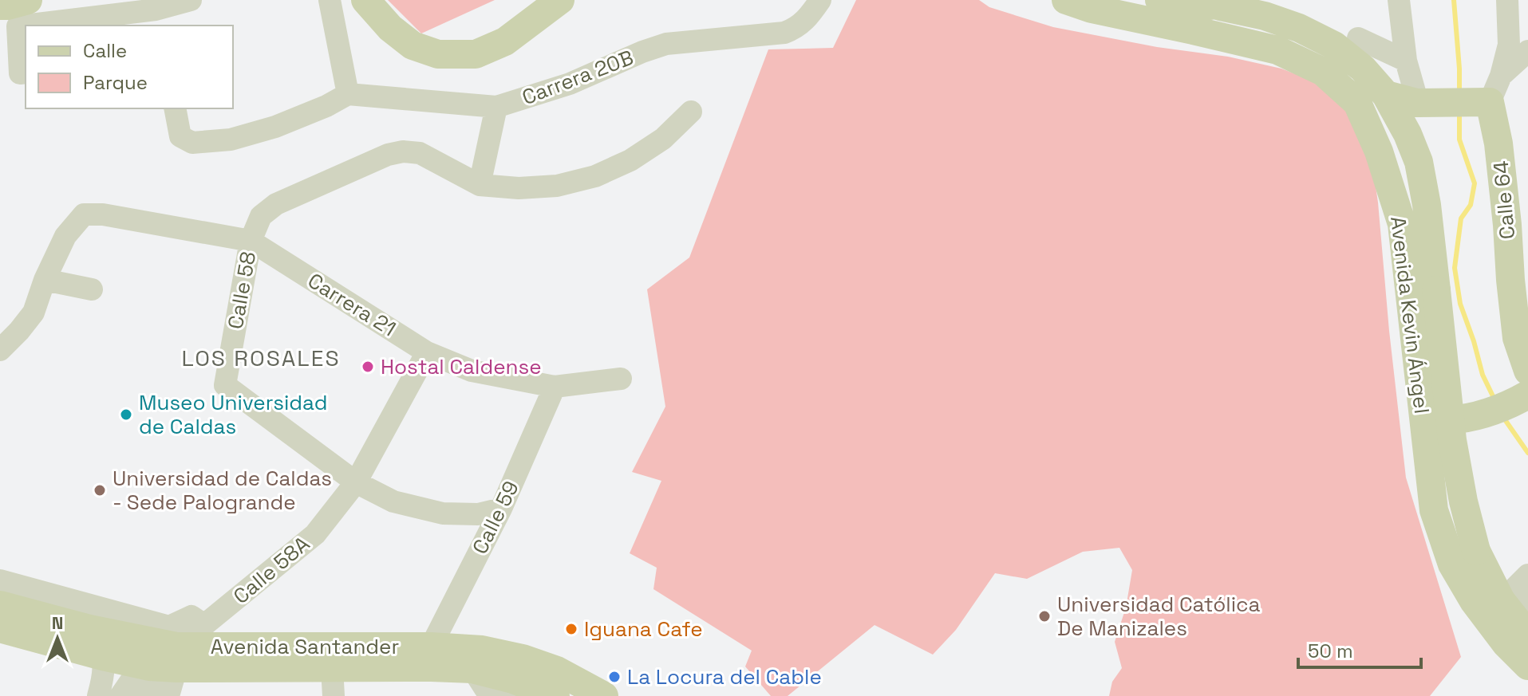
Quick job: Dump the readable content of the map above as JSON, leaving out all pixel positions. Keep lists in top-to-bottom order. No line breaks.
{"streets":{"main road":["Calle 64","Avenida Kevin Ángel","Avenida Santander"],"street":["Carrera 20B","Calle 58","Carrera 21","Calle 59","Calle 58A"]},"crossings":[["Calle 58","Carrera 21"],["Calle 58","Calle 58A"],["Carrera 21","Calle 59"],["Carrera 21","Calle 58A"],["Calle 59","Avenida Santander"],["Calle 58A","Avenida Santander"]],"districts":["LOS ROSALES"],"places":["Hostal Caldense","Museo Universidad de Caldas","Universidad de Caldas - Sede Palogrande","Universidad Católica De Manizales","Iguana Cafe","La Locura del Cable"],"legend":["Calle","Parque"],"scale_bar":"50 m","north":"top"}
